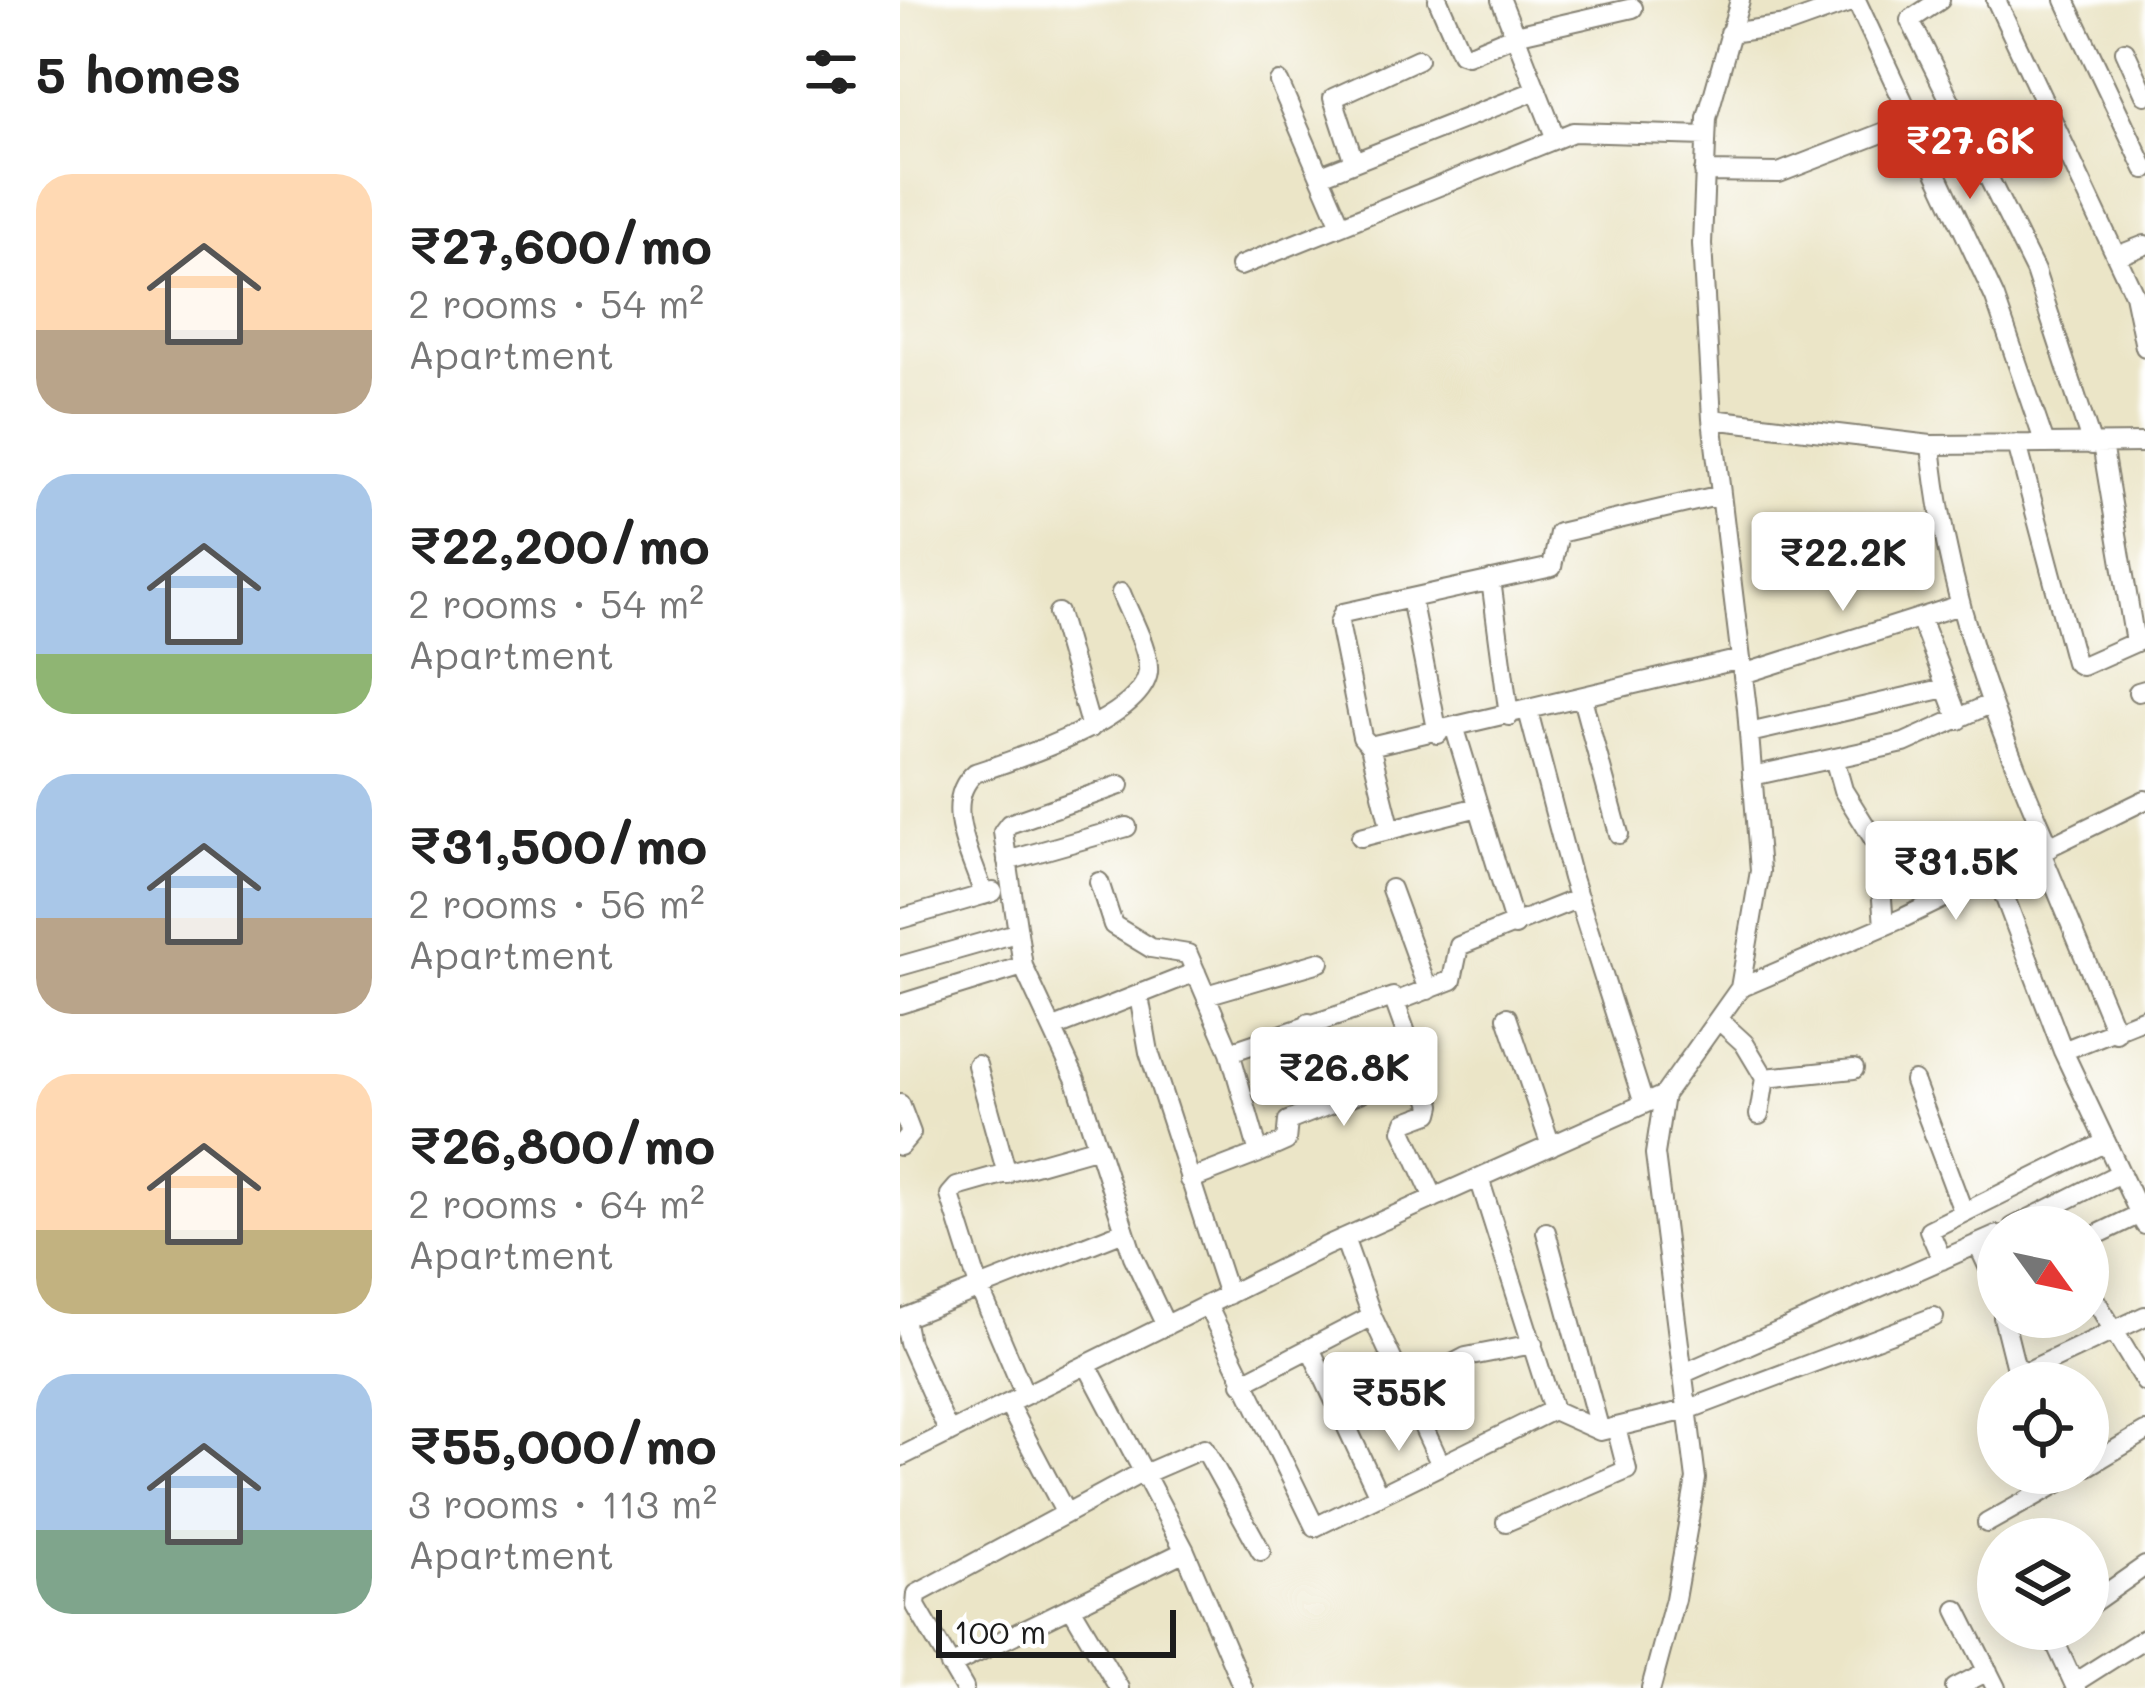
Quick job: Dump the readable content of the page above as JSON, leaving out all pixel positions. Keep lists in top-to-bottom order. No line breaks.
{"scale_bar":"100 m","north":"bottom right","page":{"heading":"5 homes","price":["₹27.6K","₹22.2K","₹31.5K","₹26.8K","₹55K"],"list":[{"name":"₹27,600/mo","note":"2 rooms · 54 m² · Apartment"},{"name":"₹22,200/mo","note":"2 rooms · 54 m² · Apartment"},{"name":"₹31,500/mo","note":"2 rooms · 56 m² · Apartment"},{"name":"₹26,800/mo","note":"2 rooms · 64 m² · Apartment"},{"name":"₹55,000/mo","note":"3 rooms · 113 m² · Apartment"}],"scale":"100 m"}}
